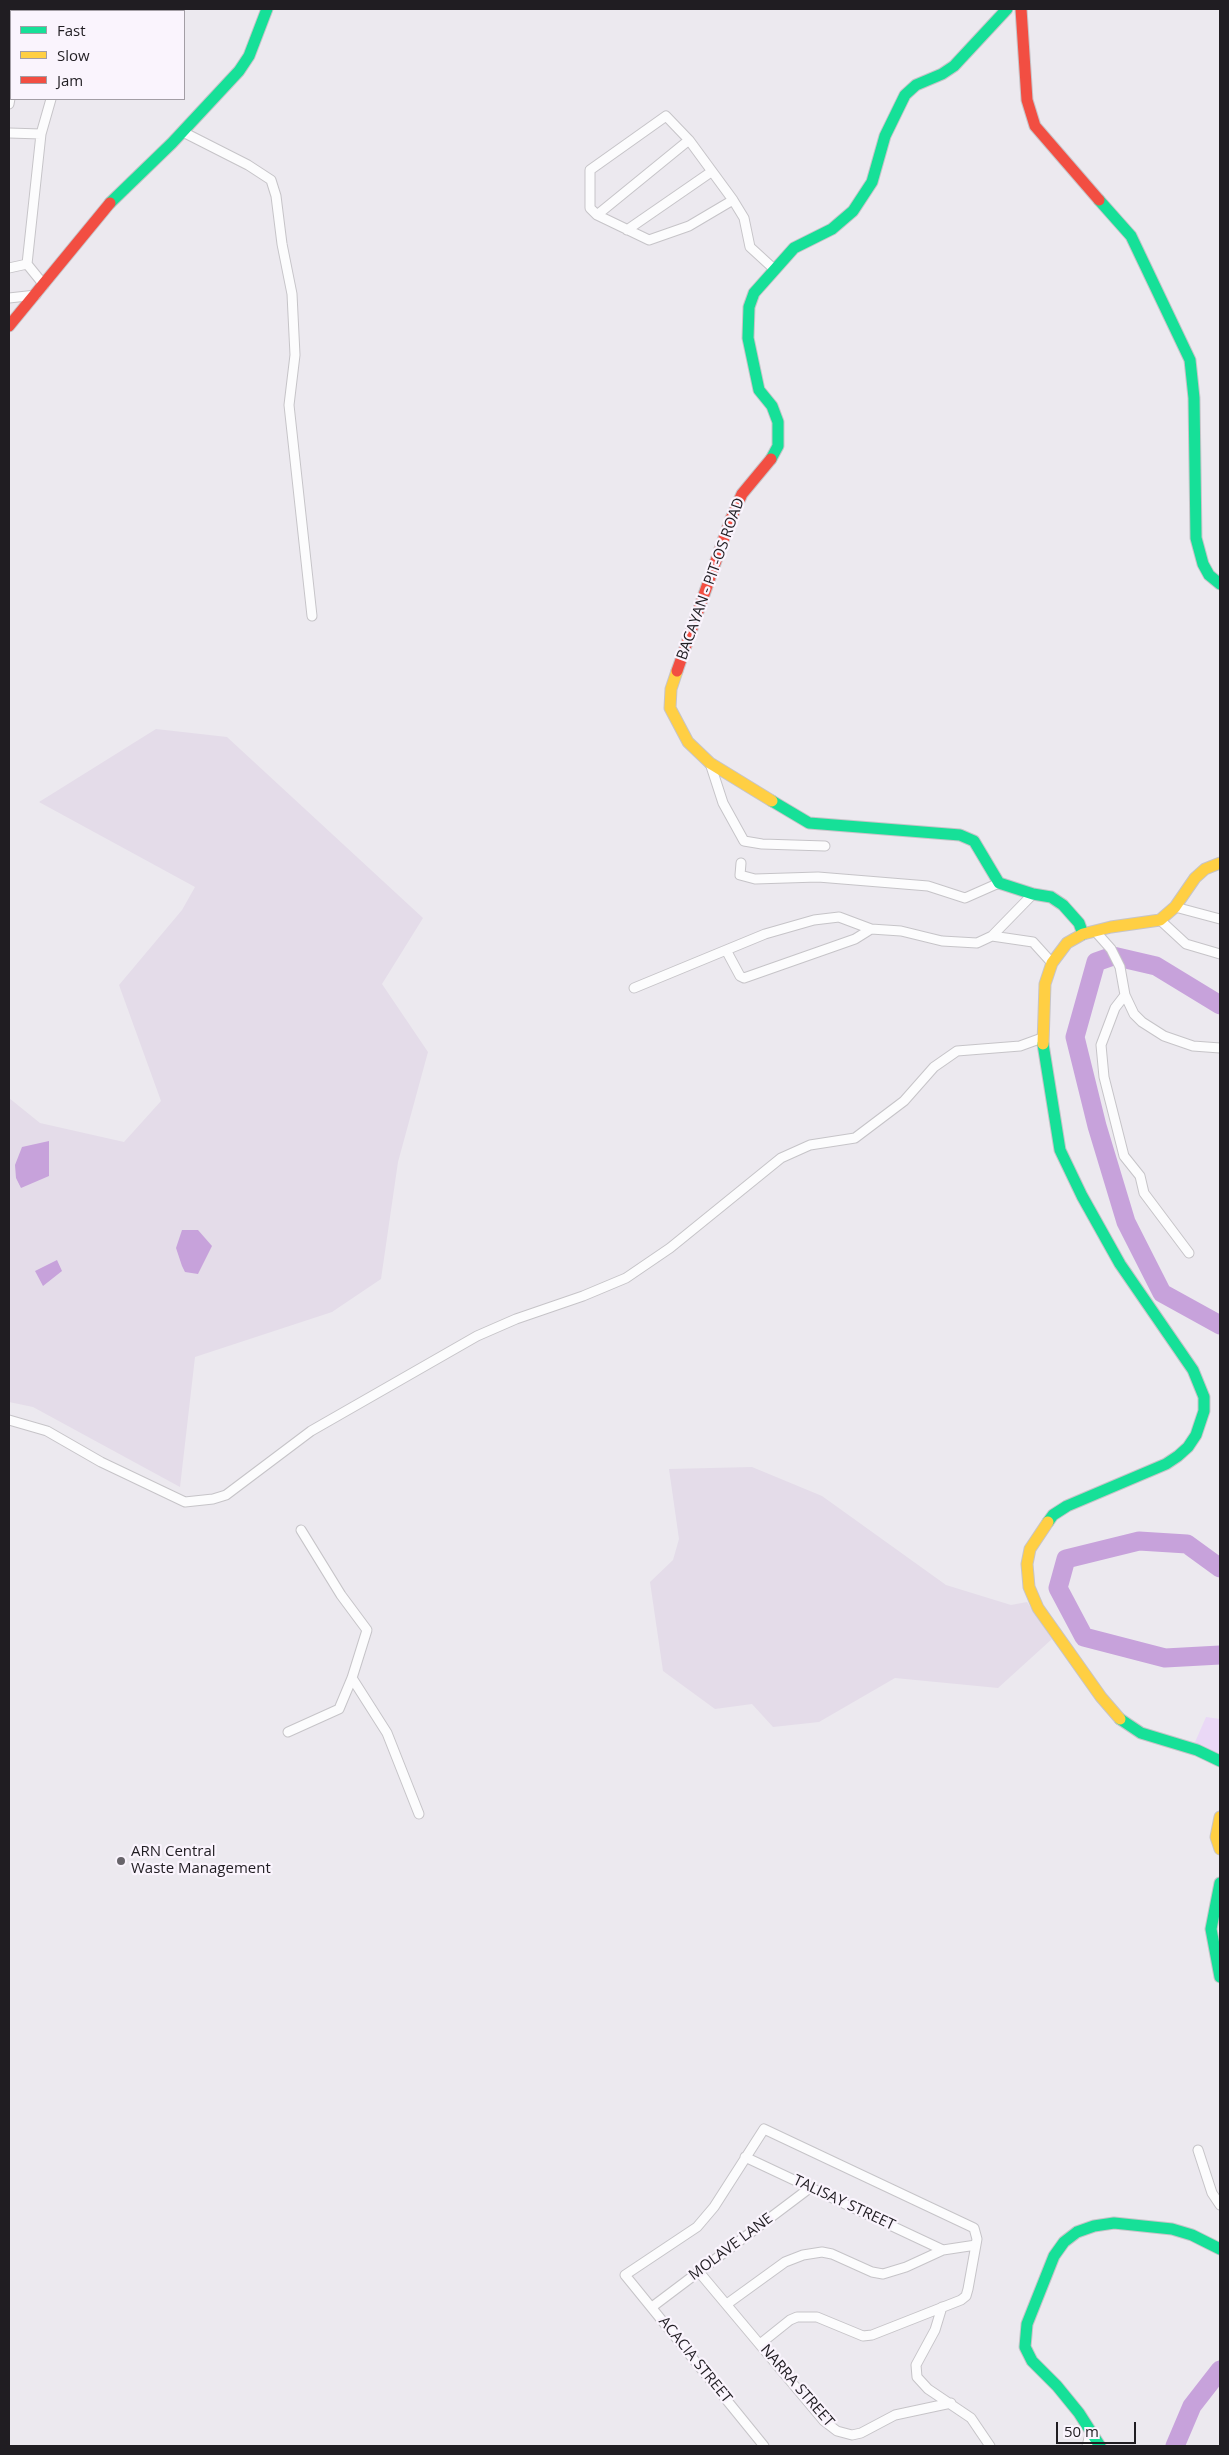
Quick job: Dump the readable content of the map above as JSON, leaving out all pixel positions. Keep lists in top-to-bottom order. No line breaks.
{"streets":{"main road":["BACAYAN - PIT-OS ROAD"],"street":["TALISAY STREET","MOLAVE LANE","ACACIA STREET","NARRA STREET"]},"crossings":[["TALISAY STREET","MOLAVE LANE"],["TALISAY STREET","ACACIA STREET"],["MOLAVE LANE","ACACIA STREET"],["MOLAVE LANE","NARRA STREET"]],"places":["ARN Central Waste Management"],"legend":["Fast","Slow","Jam"],"scale_bar":"50 m"}
